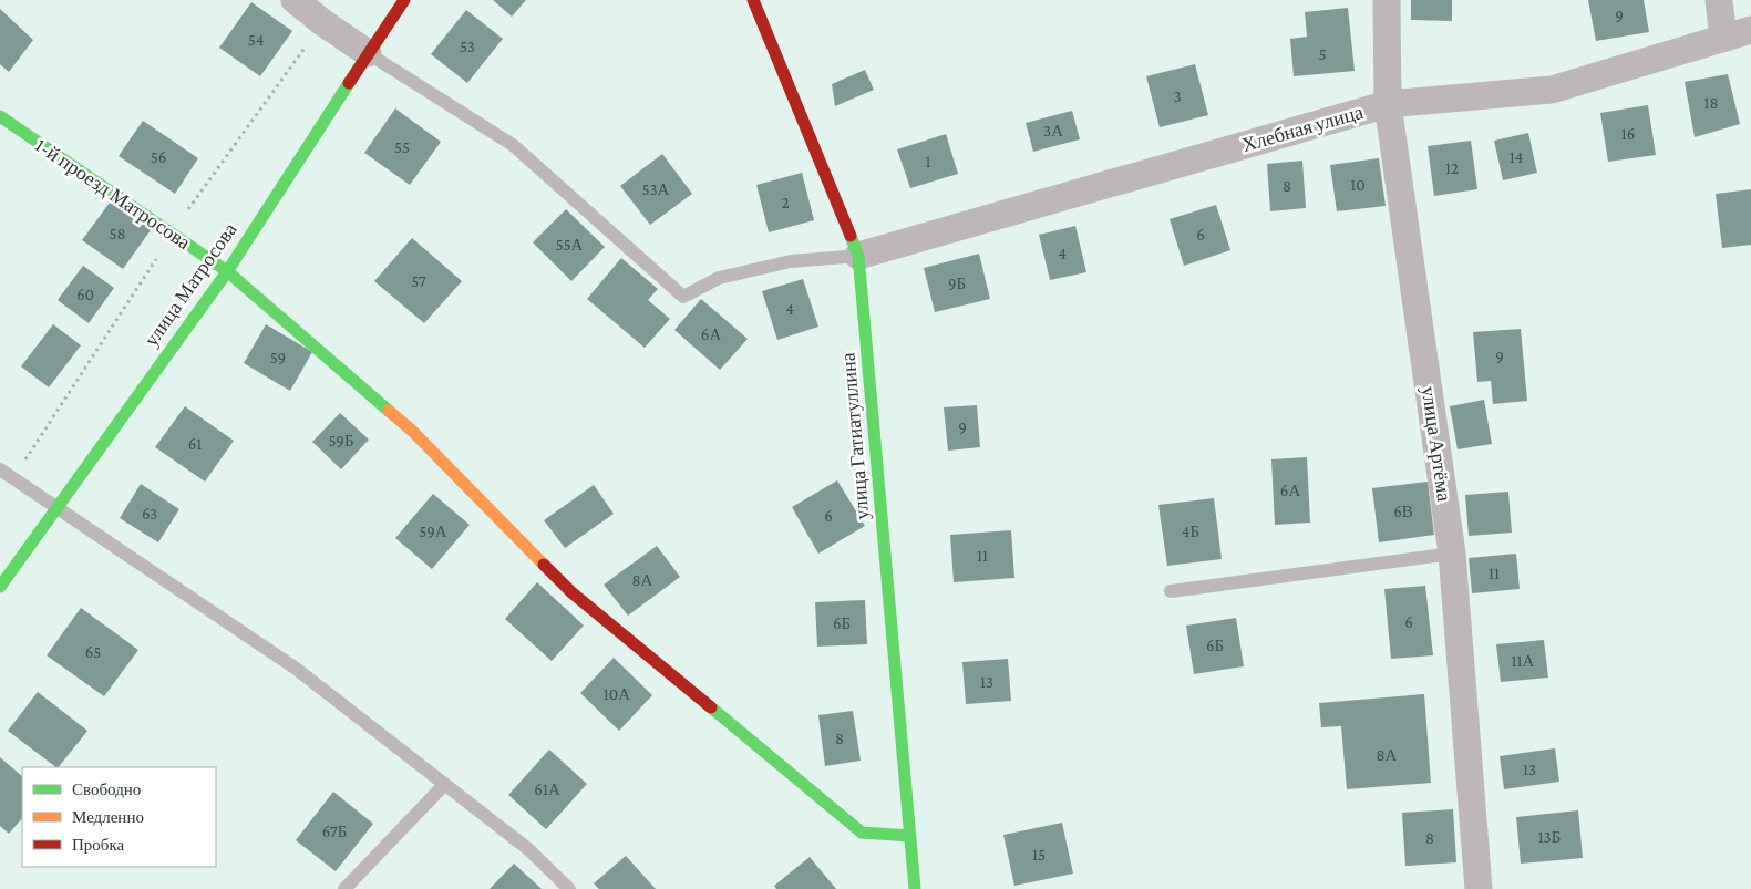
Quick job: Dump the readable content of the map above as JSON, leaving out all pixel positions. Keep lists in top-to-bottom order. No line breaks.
{"streets":{"street":["Хлебная улица","1-й проезд Матросова","улица Матросова","улица Гатиатуллина","улица Артёма"]},"crossings":[["Хлебная улица","улица Гатиатуллина"],["Хлебная улица","улица Артёма"],["1-й проезд Матросова","улица Матросова"],["1-й проезд Матросова","улица Гатиатуллина"]],"house_numbers":["9","54","53","5","3","18","3А","16","55","56","14","1","12","10","8","53А","2","58","6","55А","4","57","9Б","60","4","6А","9","59","9","59Б","61","6А","6В","63","6","59А","4Б","11","11","8А","6","6Б","6Б","65","11А","13","10А","8","8А","13","61А","67Б","13Б","8","15"],"legend":["Свободно","Медленно","Пробка"]}
